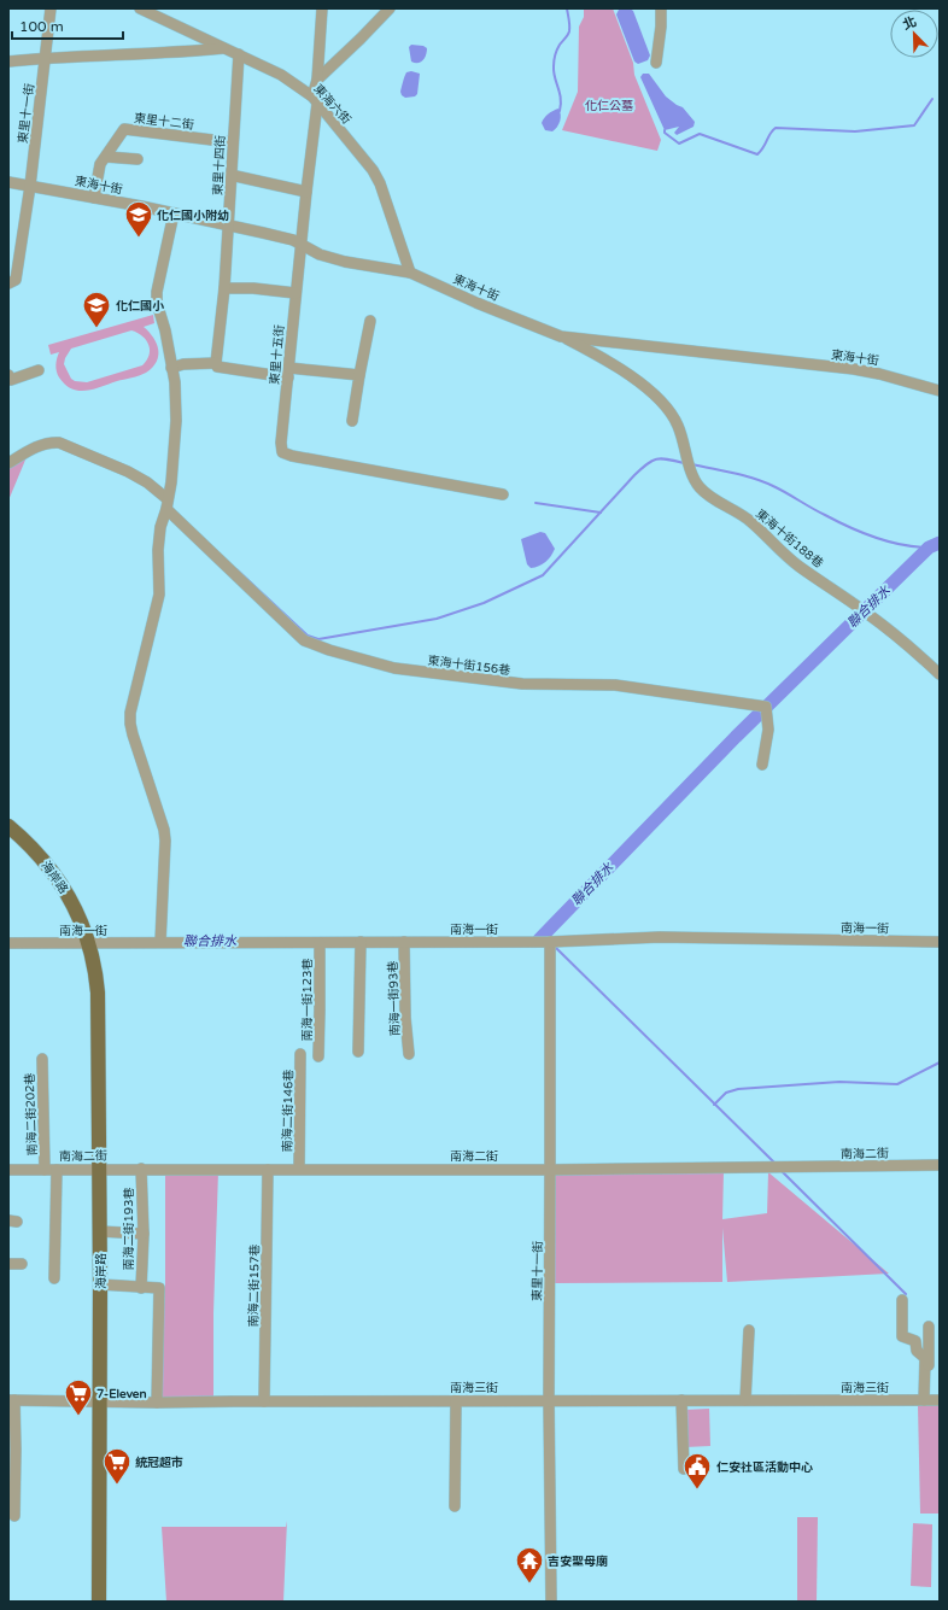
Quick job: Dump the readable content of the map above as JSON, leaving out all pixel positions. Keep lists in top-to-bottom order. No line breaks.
{"streets":{"main road":["海岸路"],"street":["東海六街","東里十一街","東里十二街","東里十四街","東海十街","東里十五街","東海十街188巷","東海十街156巷","南海一街","南海一街93巷","南海一街123巷","南海二街146巷","南海二街202巷","南海二街","南海二街193巷","南海二街157巷","南海三街"]},"crossings":[["東海六街","東里十四街"],["東海六街","東海十街"],["東海六街","東里十五街"],["東里十一街","東海十街"],["東里十一街","南海一街"],["東里十一街","南海二街"],["東里十一街","南海三街"],["東里十二街","東里十四街"],["東里十二街","東海十街"],["東里十四街","東海十街"],["東海十街","東里十五街"],["東海十街","東海十街188巷"],["海岸路","南海一街"],["海岸路","南海二街"],["海岸路","南海三街"],["南海一街","南海一街93巷"],["南海一街","南海一街123巷"],["南海二街146巷","南海二街"],["南海二街202巷","南海二街"],["南海二街","南海二街193巷"],["南海二街","南海二街157巷"],["南海二街157巷","南海三街"]],"water":["聯合排水"],"parks":["化仁公墓"],"places":{"school or university":["化仁國小附幼","化仁國小"],"supermarket":["7-Eleven","統冠超市"],"public building":["仁安社區活動中心"],"temple":["吉安聖母廟"]},"scale_bar":"100 m","north":"top left"}
